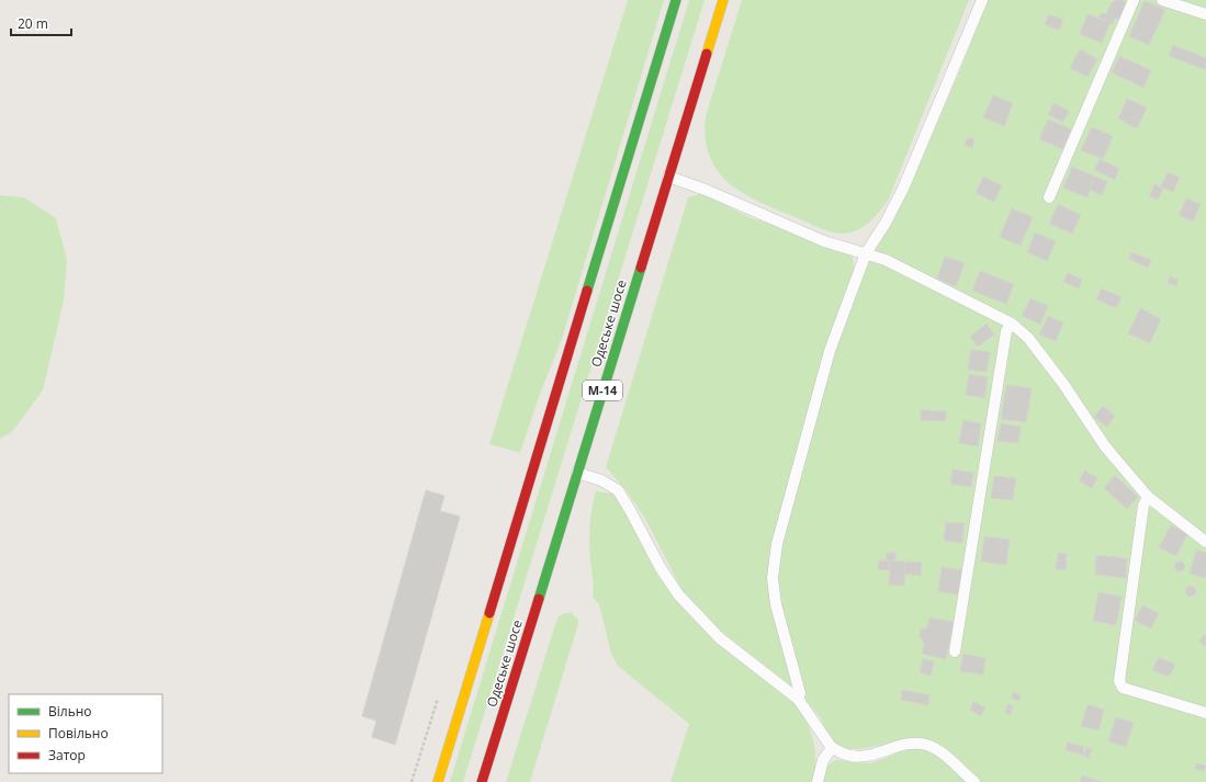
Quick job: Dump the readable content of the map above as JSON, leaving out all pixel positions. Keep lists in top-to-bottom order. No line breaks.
{"streets":{"highway":["Одеське шосе","М-14"]},"legend":["Вільно","Повільно","Затор"],"scale_bar":"20 m"}
